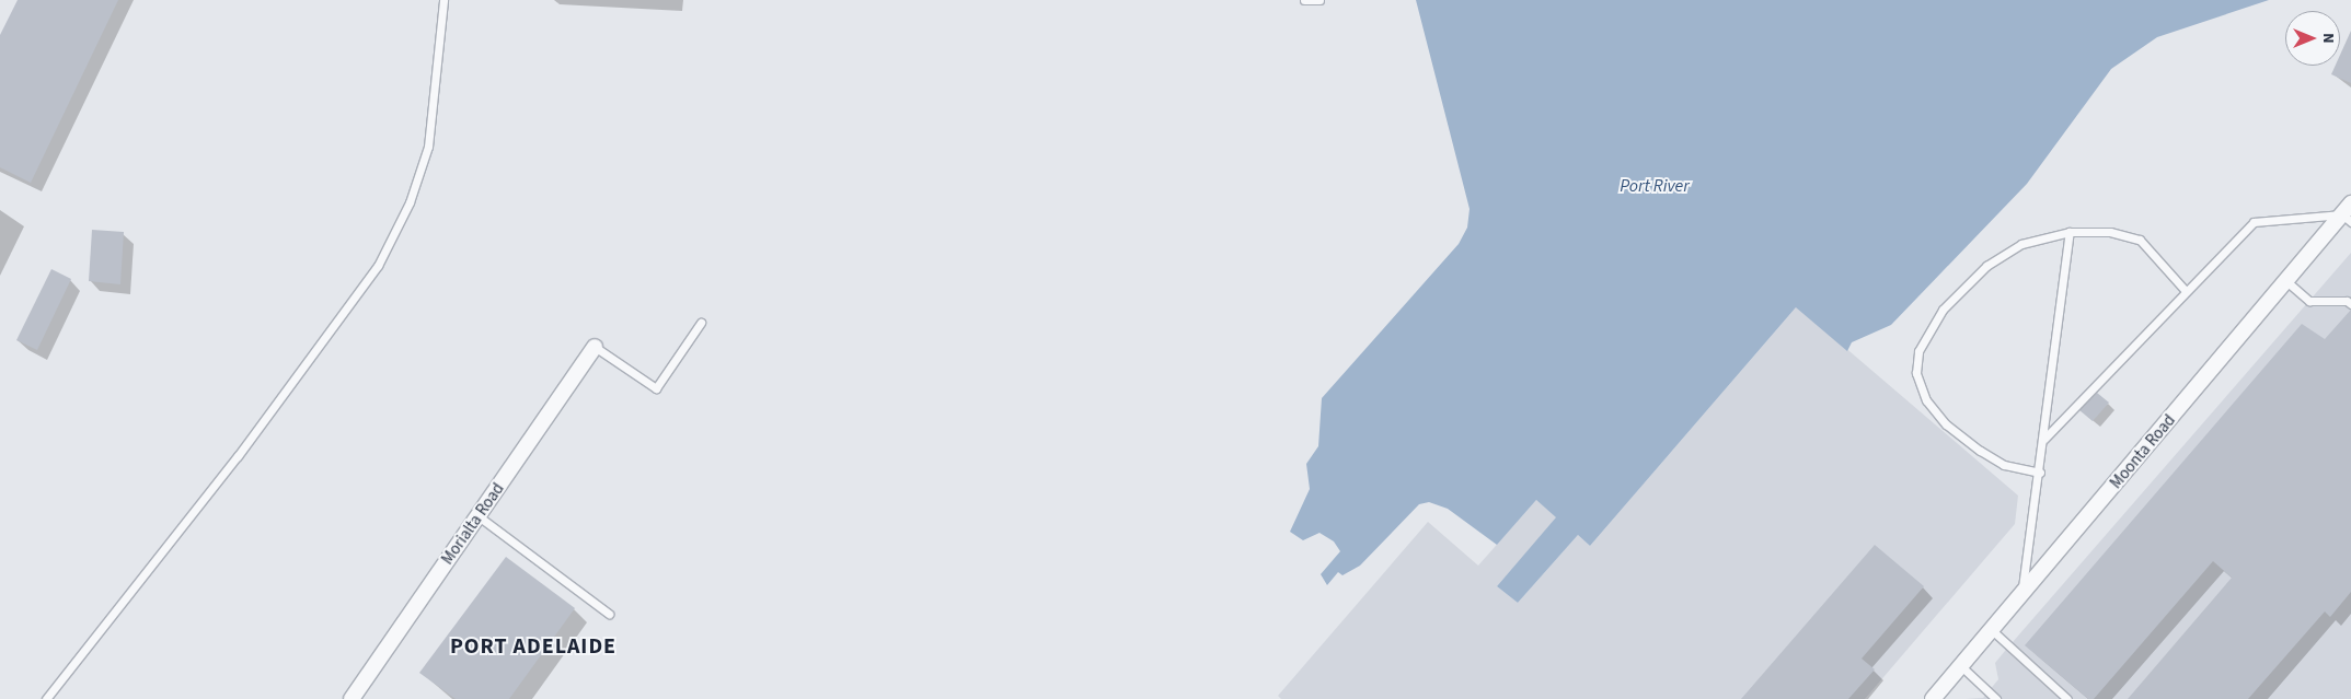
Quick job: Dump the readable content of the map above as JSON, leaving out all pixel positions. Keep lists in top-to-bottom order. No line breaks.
{"streets":{"street":["Moonta Road","Morialta Road"]},"districts":["PORT ADELAIDE"],"water":["Port River"],"north":"right"}
